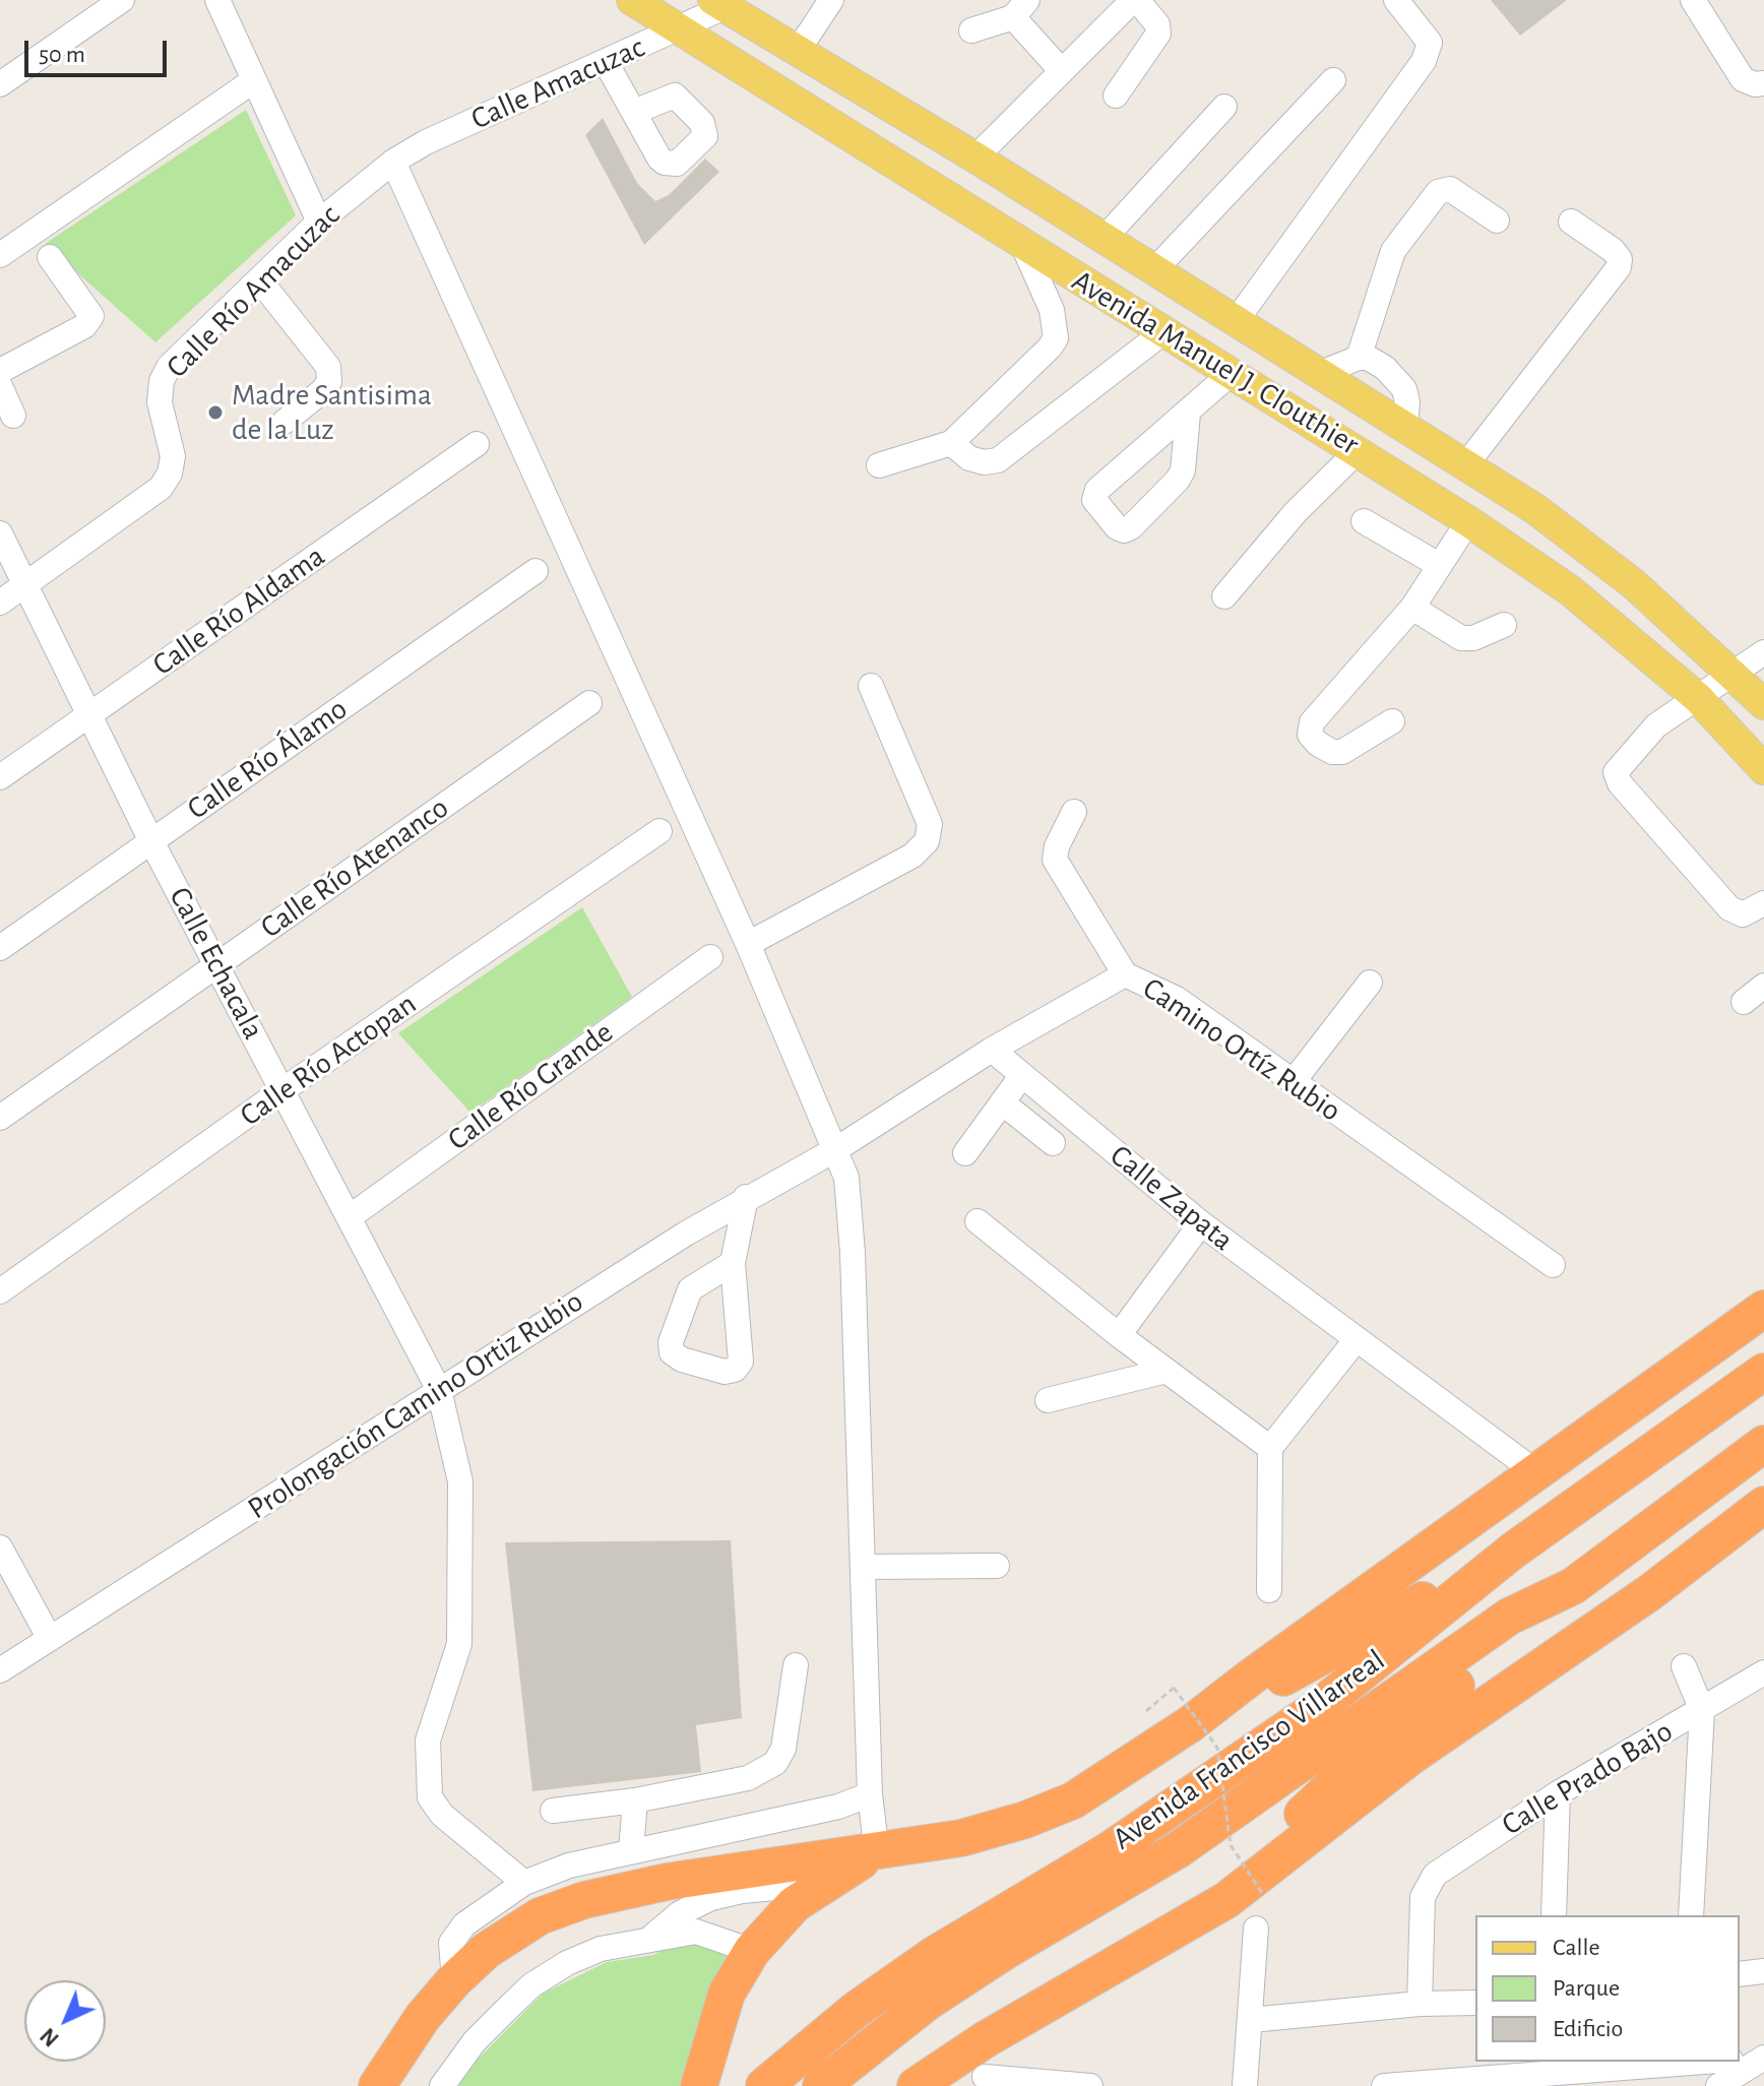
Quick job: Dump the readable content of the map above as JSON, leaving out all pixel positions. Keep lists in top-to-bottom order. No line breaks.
{"streets":{"highway":["Avenida Francisco Villarreal"],"main road":["Avenida Manuel J. Clouthier"],"street":["Calle Amacuzac","Calle Río Amacuzac","Calle Río Aldama","Calle Río Álamo","Calle Río Atenanco","Calle Echacala","Camino Ortíz Rubio","Calle Río Actopan","Calle Río Grande","Calle Zapata","Prolongación Camino Ortiz Rubio","Calle Prado Bajo"]},"crossings":[["Calle Amacuzac","Calle Río Amacuzac"],["Calle Amacuzac","Avenida Manuel J. Clouthier"],["Calle Río Amacuzac","Calle Echacala"],["Calle Río Aldama","Calle Echacala"],["Calle Río Álamo","Calle Echacala"],["Calle Río Atenanco","Calle Echacala"],["Calle Echacala","Calle Río Actopan"],["Calle Echacala","Calle Río Grande"],["Calle Echacala","Prolongación Camino Ortiz Rubio"],["Camino Ortíz Rubio","Calle Zapata"],["Camino Ortíz Rubio","Prolongación Camino Ortiz Rubio"]],"places":["Madre Santisima de la Luz"],"legend":["Calle","Parque","Edificio"],"scale_bar":"50 m","north":"bottom left"}
